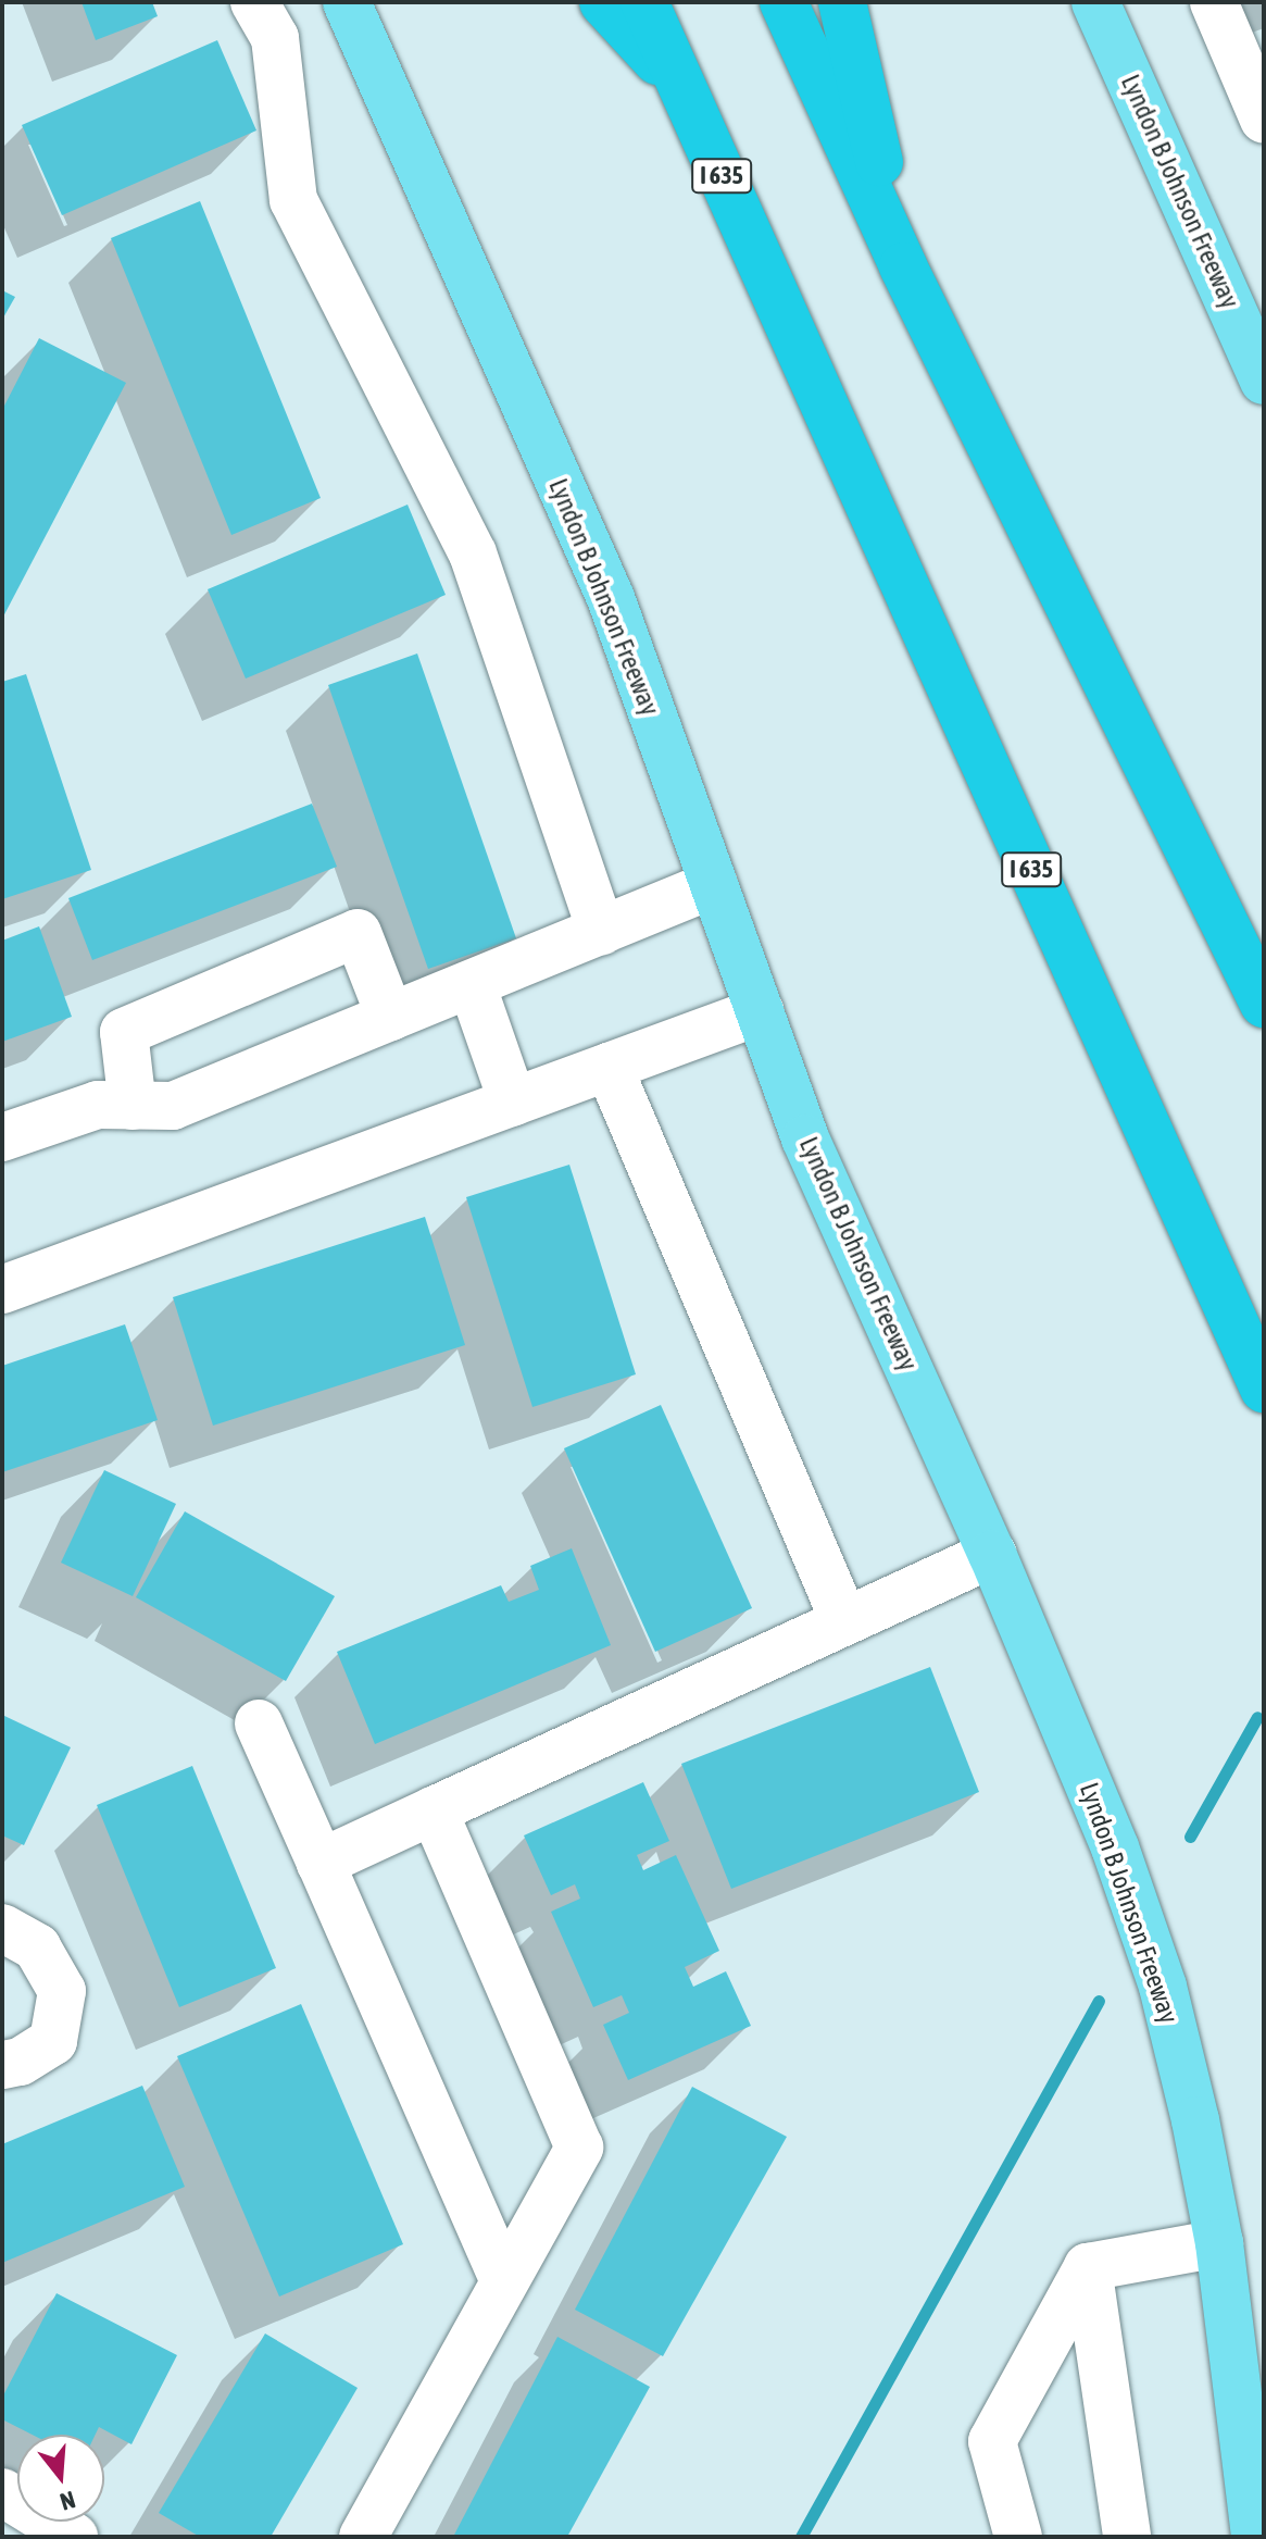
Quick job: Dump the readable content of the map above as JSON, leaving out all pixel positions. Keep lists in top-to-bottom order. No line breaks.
{"streets":{"highway":["I 635"],"main road":["Lyndon B Johnson Freeway"]},"north":"bottom"}
